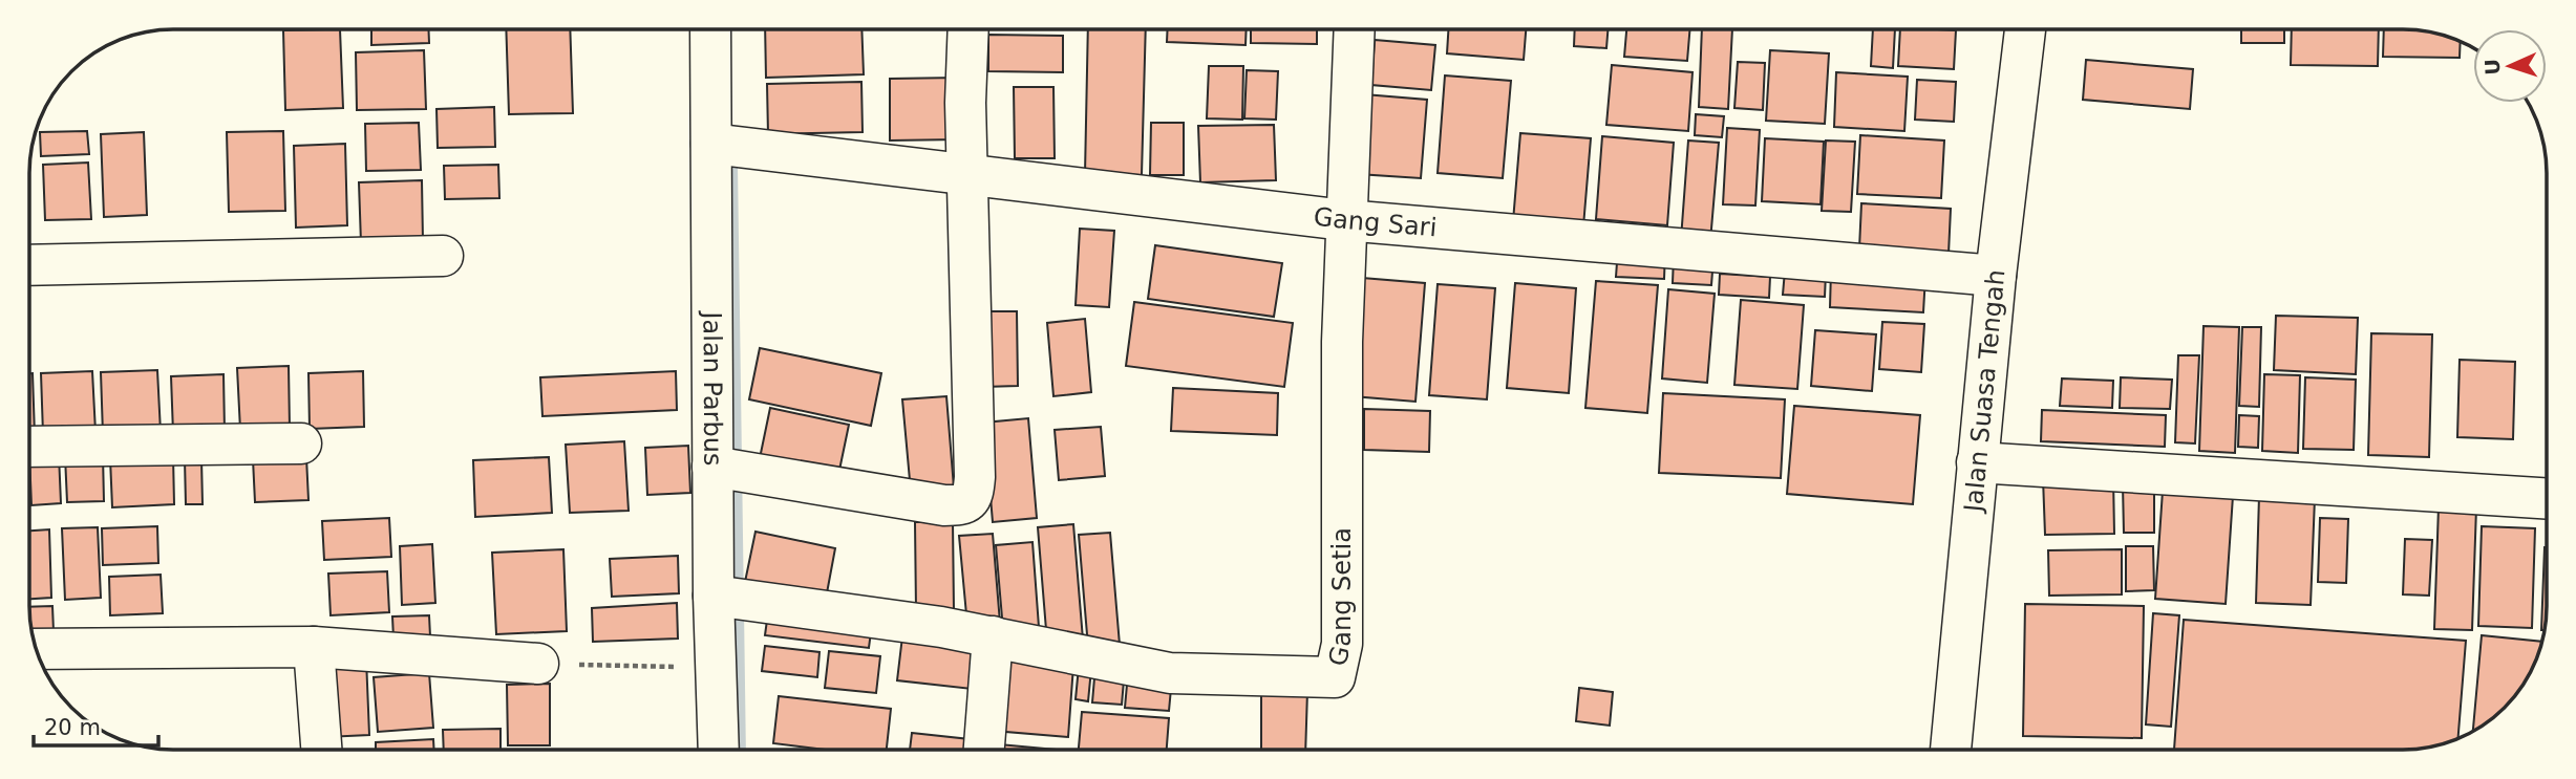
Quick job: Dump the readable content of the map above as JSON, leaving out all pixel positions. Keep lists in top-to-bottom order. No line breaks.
{"streets":{"street":["Gang Sari","Jalan Parbus","Jalan Suasa Tengah","Gang Setia"]},"crossings":[["Gang Sari","Jalan Parbus"],["Gang Sari","Jalan Suasa Tengah"],["Gang Sari","Gang Setia"],["Jalan Parbus","Gang Setia"]],"scale_bar":"20 m","north":"left"}
